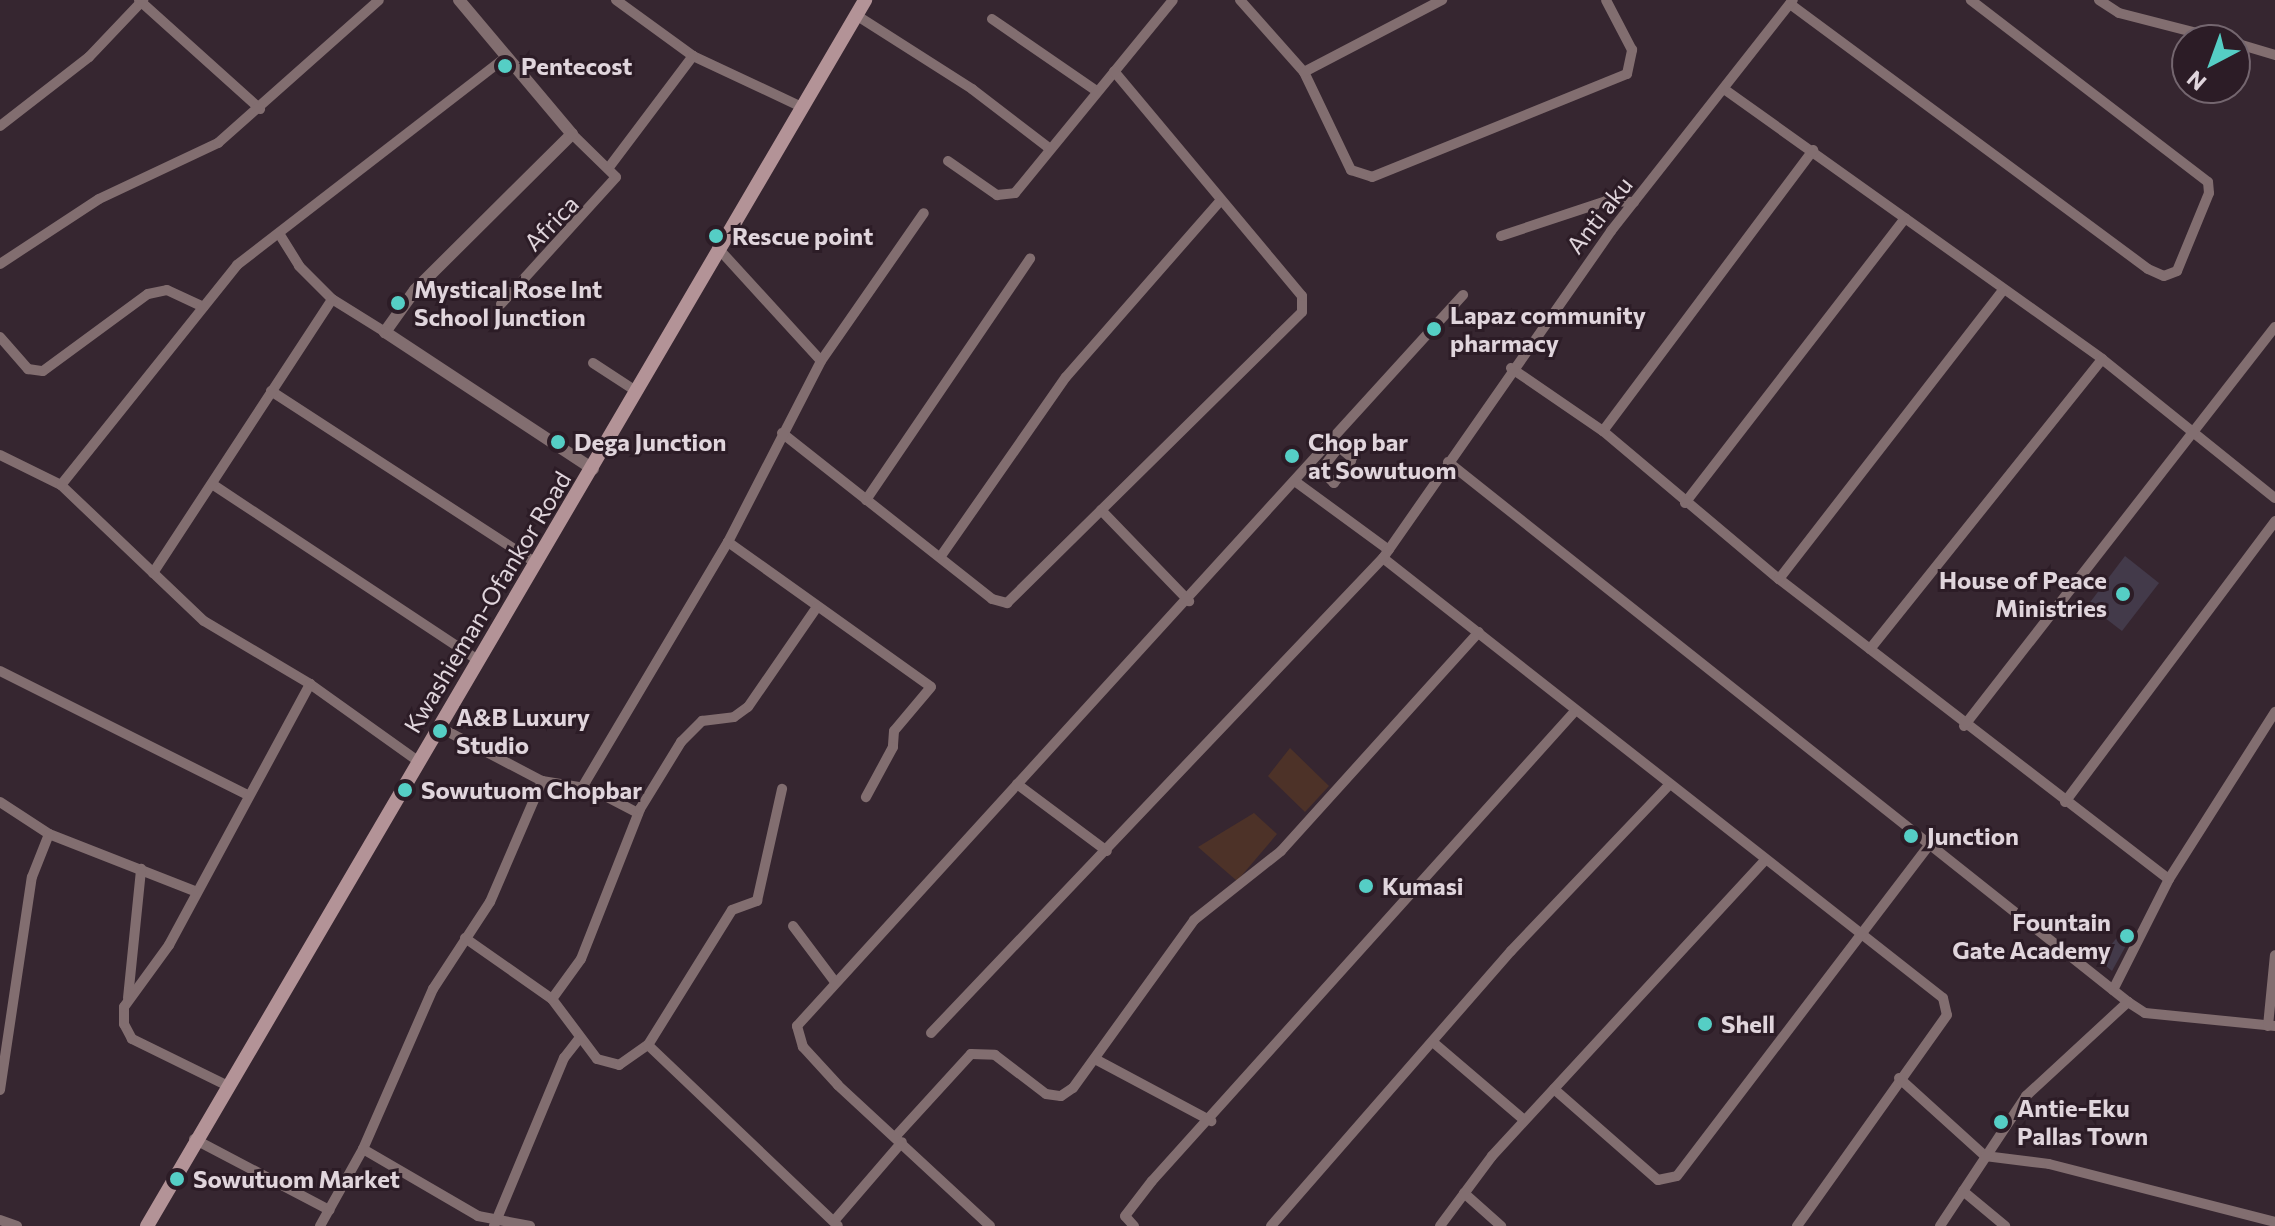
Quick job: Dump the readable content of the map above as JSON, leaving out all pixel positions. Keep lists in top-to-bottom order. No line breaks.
{"streets":{"main road":["Kwashieman-Ofankor Road"],"street":["Anti aku","Africa"]},"places":["Pentecost","Rescue point","Mystical Rose Int School Junction","Lapaz community pharmacy","Dega Junction","Chop bar at Sowutuom","House of Peace Ministries","A&B Luxury Studio","Sowutuom Chopbar","Junction","Kumasi","Fountain Gate Academy","Shell","Antie-Eku Pallas Town","Sowutuom Market"],"north":"bottom left"}
